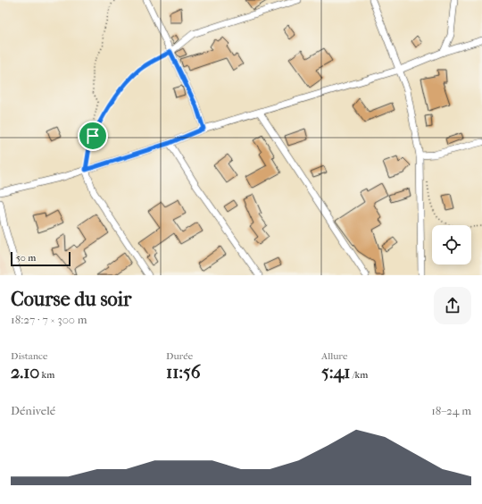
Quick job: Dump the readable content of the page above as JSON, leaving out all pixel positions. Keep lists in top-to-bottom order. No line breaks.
{"scale_bar":"50 m","page":{"scale":"50 m","heading":["Course du soir","18:27 · 7 × 300 m"],"stats":[["Distance","2.10 km"],["Durée","11:56"],["Allure","5:41 /km"]],"chart":["Dénivelé","18–24 m"]}}
